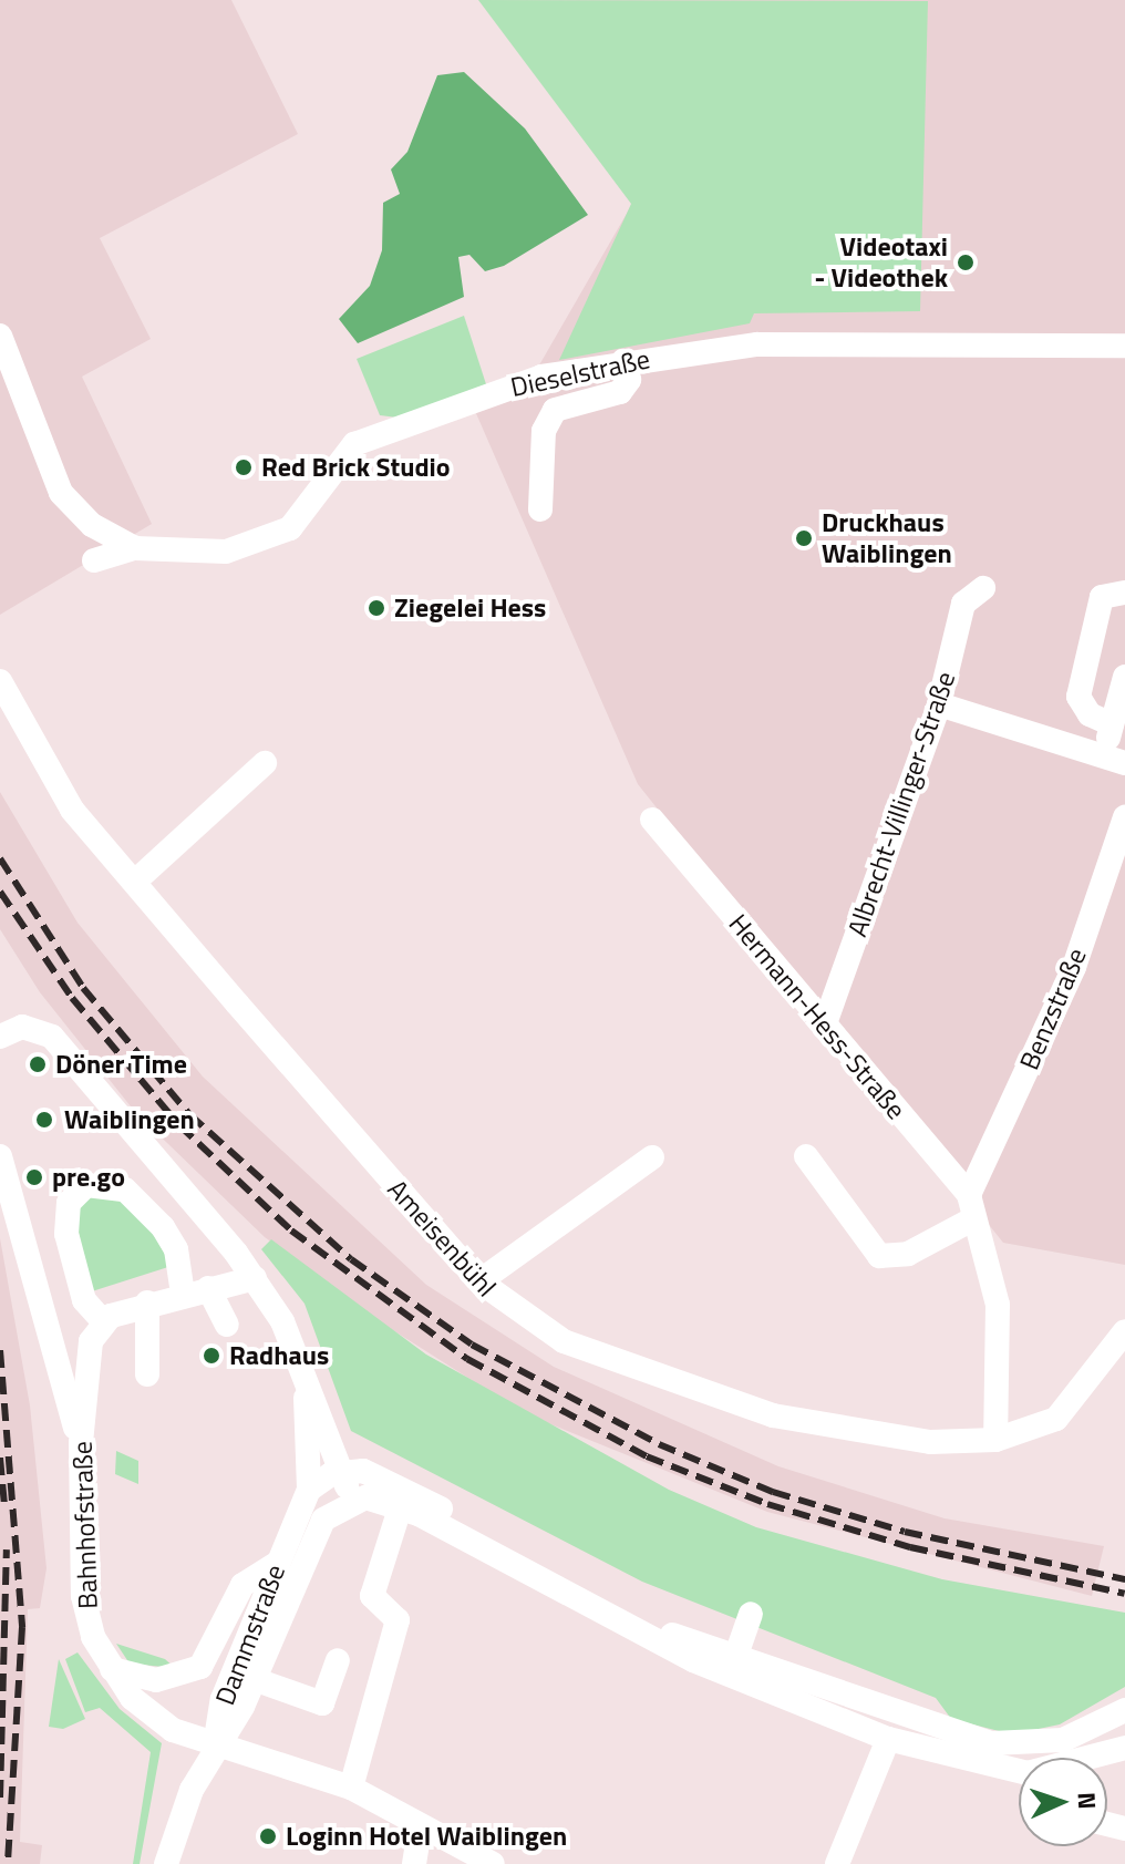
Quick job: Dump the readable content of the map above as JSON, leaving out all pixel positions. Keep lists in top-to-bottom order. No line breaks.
{"streets":{"street":["Dieselstraße","Albrecht-Villinger-Straße","Benzstraße","Hermann-Hess-Straße","Ameisenbühl","Bahnhofstraße","Dammstraße"]},"crossings":[["Albrecht-Villinger-Straße","Hermann-Hess-Straße"],["Benzstraße","Hermann-Hess-Straße"],["Hermann-Hess-Straße","Ameisenbühl"],["Bahnhofstraße","Dammstraße"]],"places":["Videotaxi - Videothek","Red Brick Studio","Druckhaus Waiblingen","Ziegelei Hess","Döner Time","Waiblingen","pre.go","Radhaus","Loginn Hotel Waiblingen"],"north":"right"}
